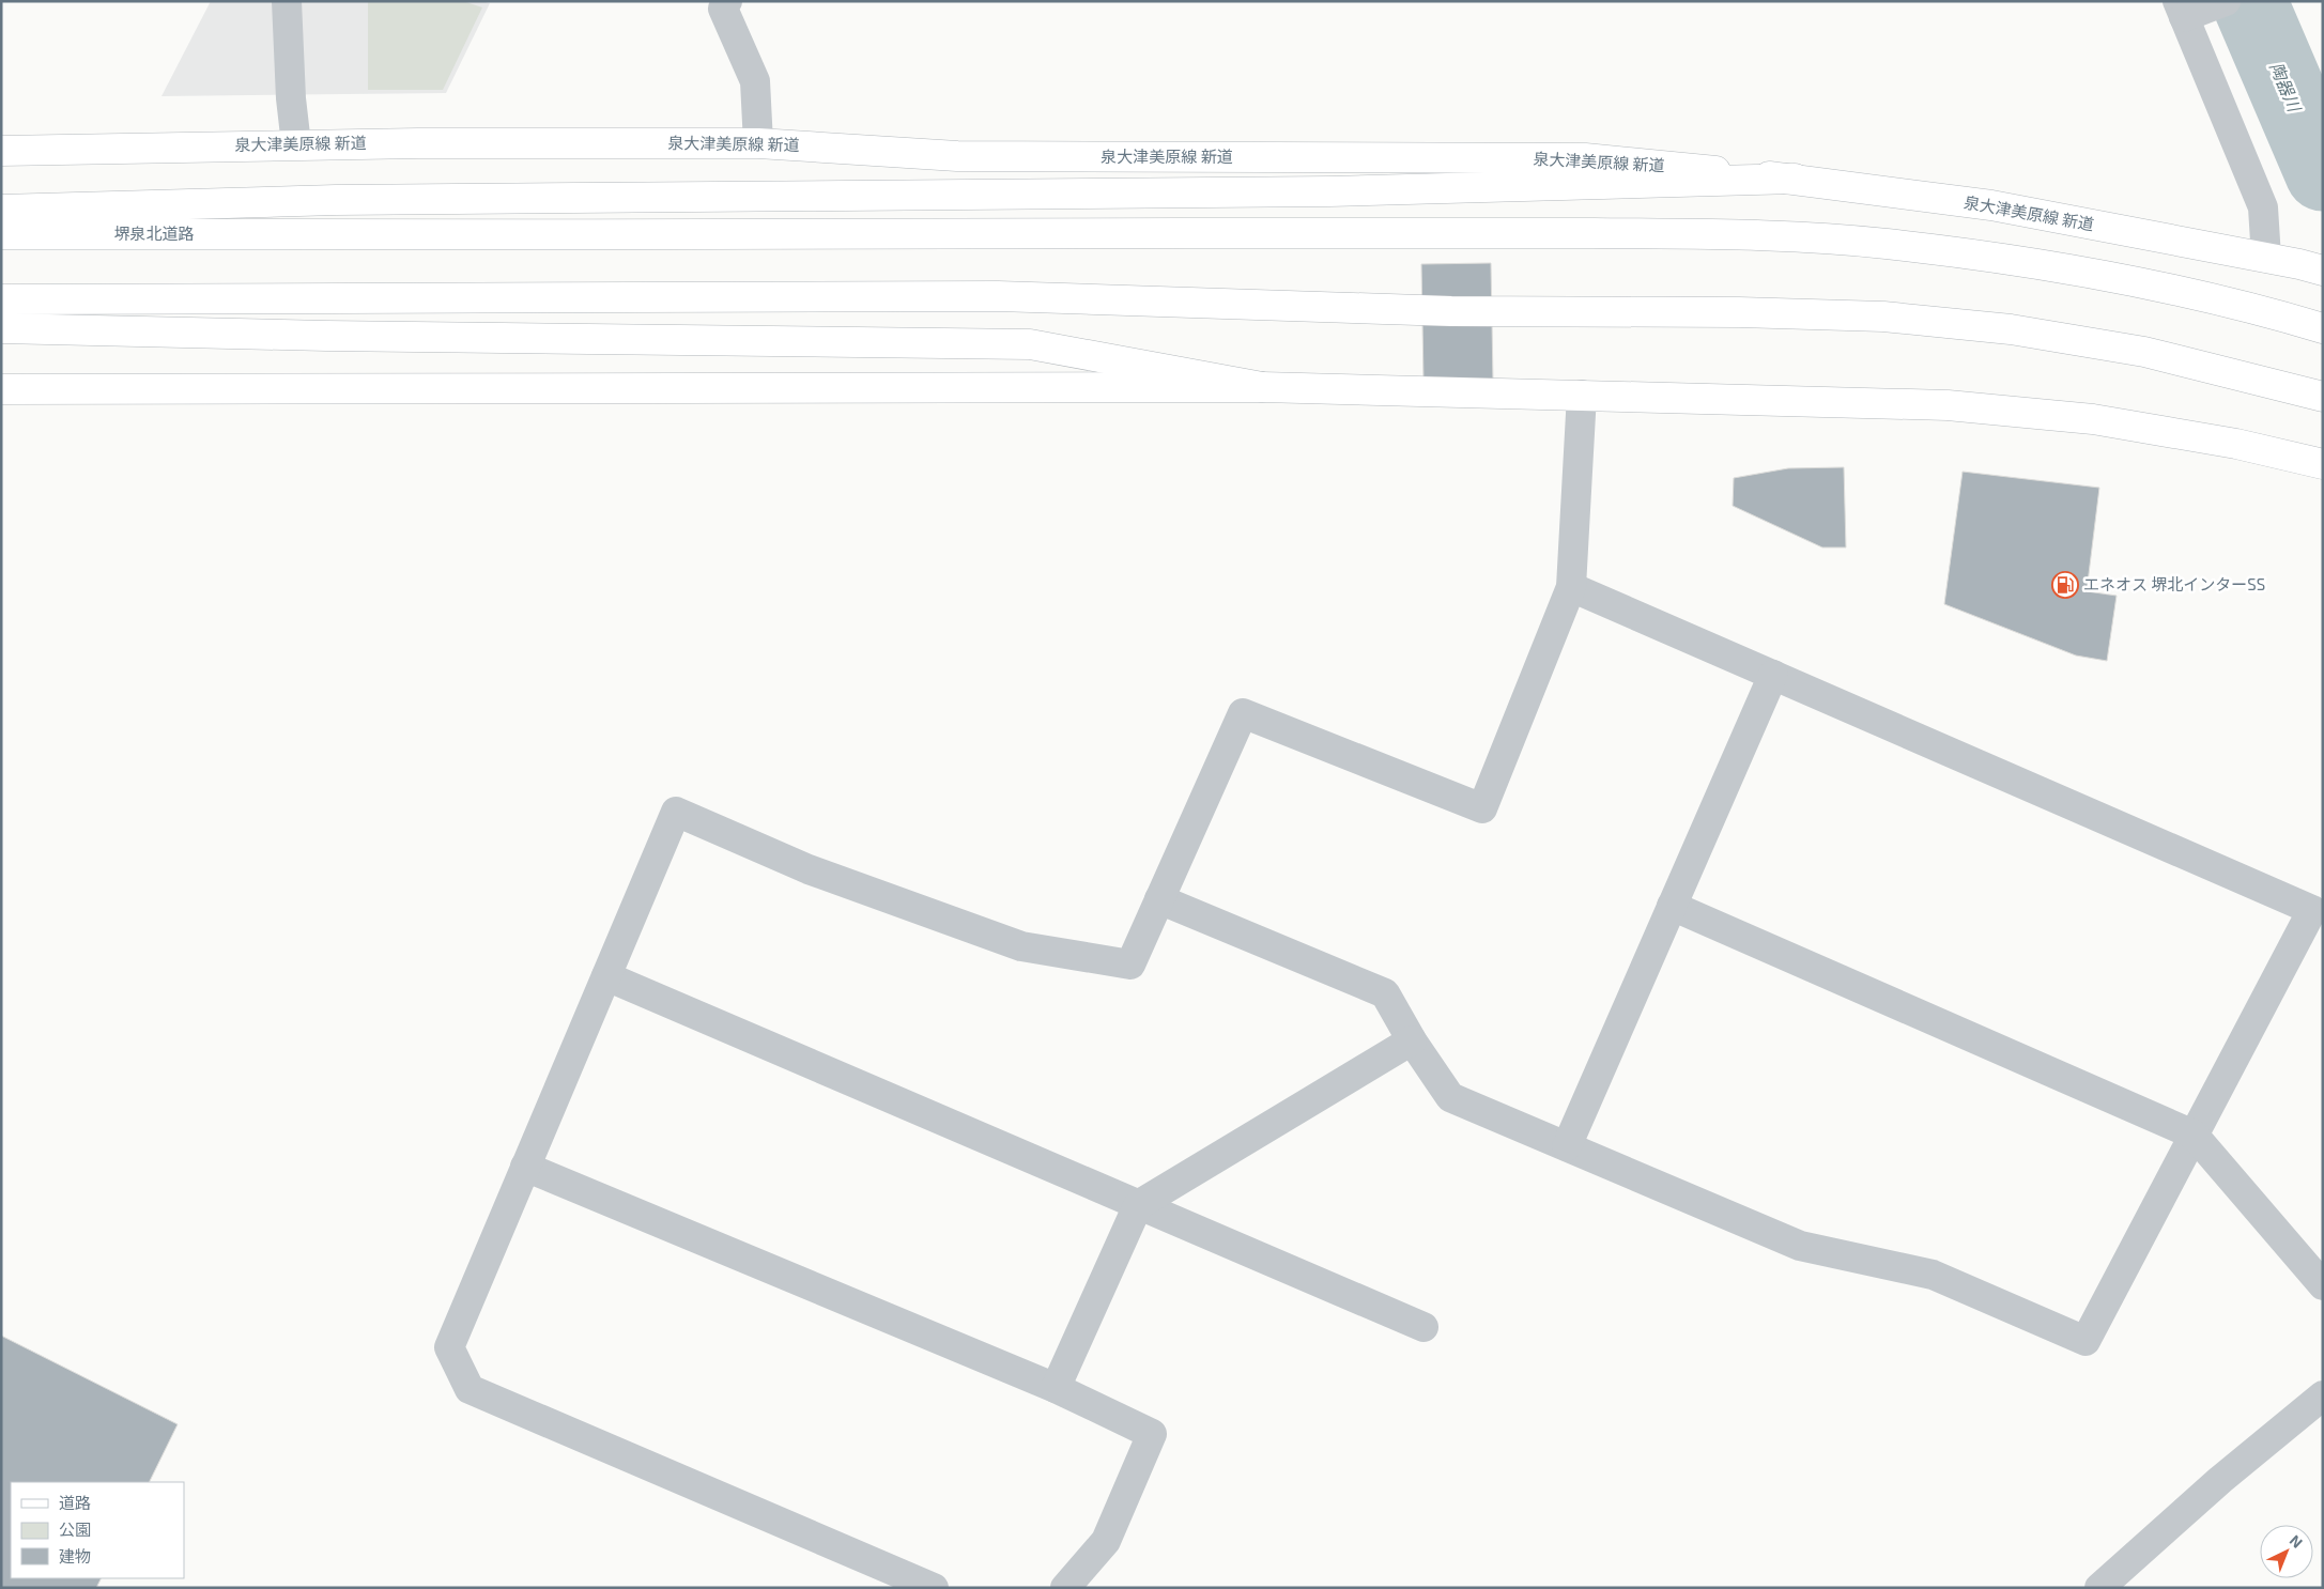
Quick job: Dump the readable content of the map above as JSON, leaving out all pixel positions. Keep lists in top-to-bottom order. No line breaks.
{"streets":{"main road":["泉大津美原線 新道","堺泉北道路"]},"water":["陶器川"],"places":{"fuel station":["エネオス 堺北インターSS"]},"legend":["道路","公園","建物"],"north":"top right"}
